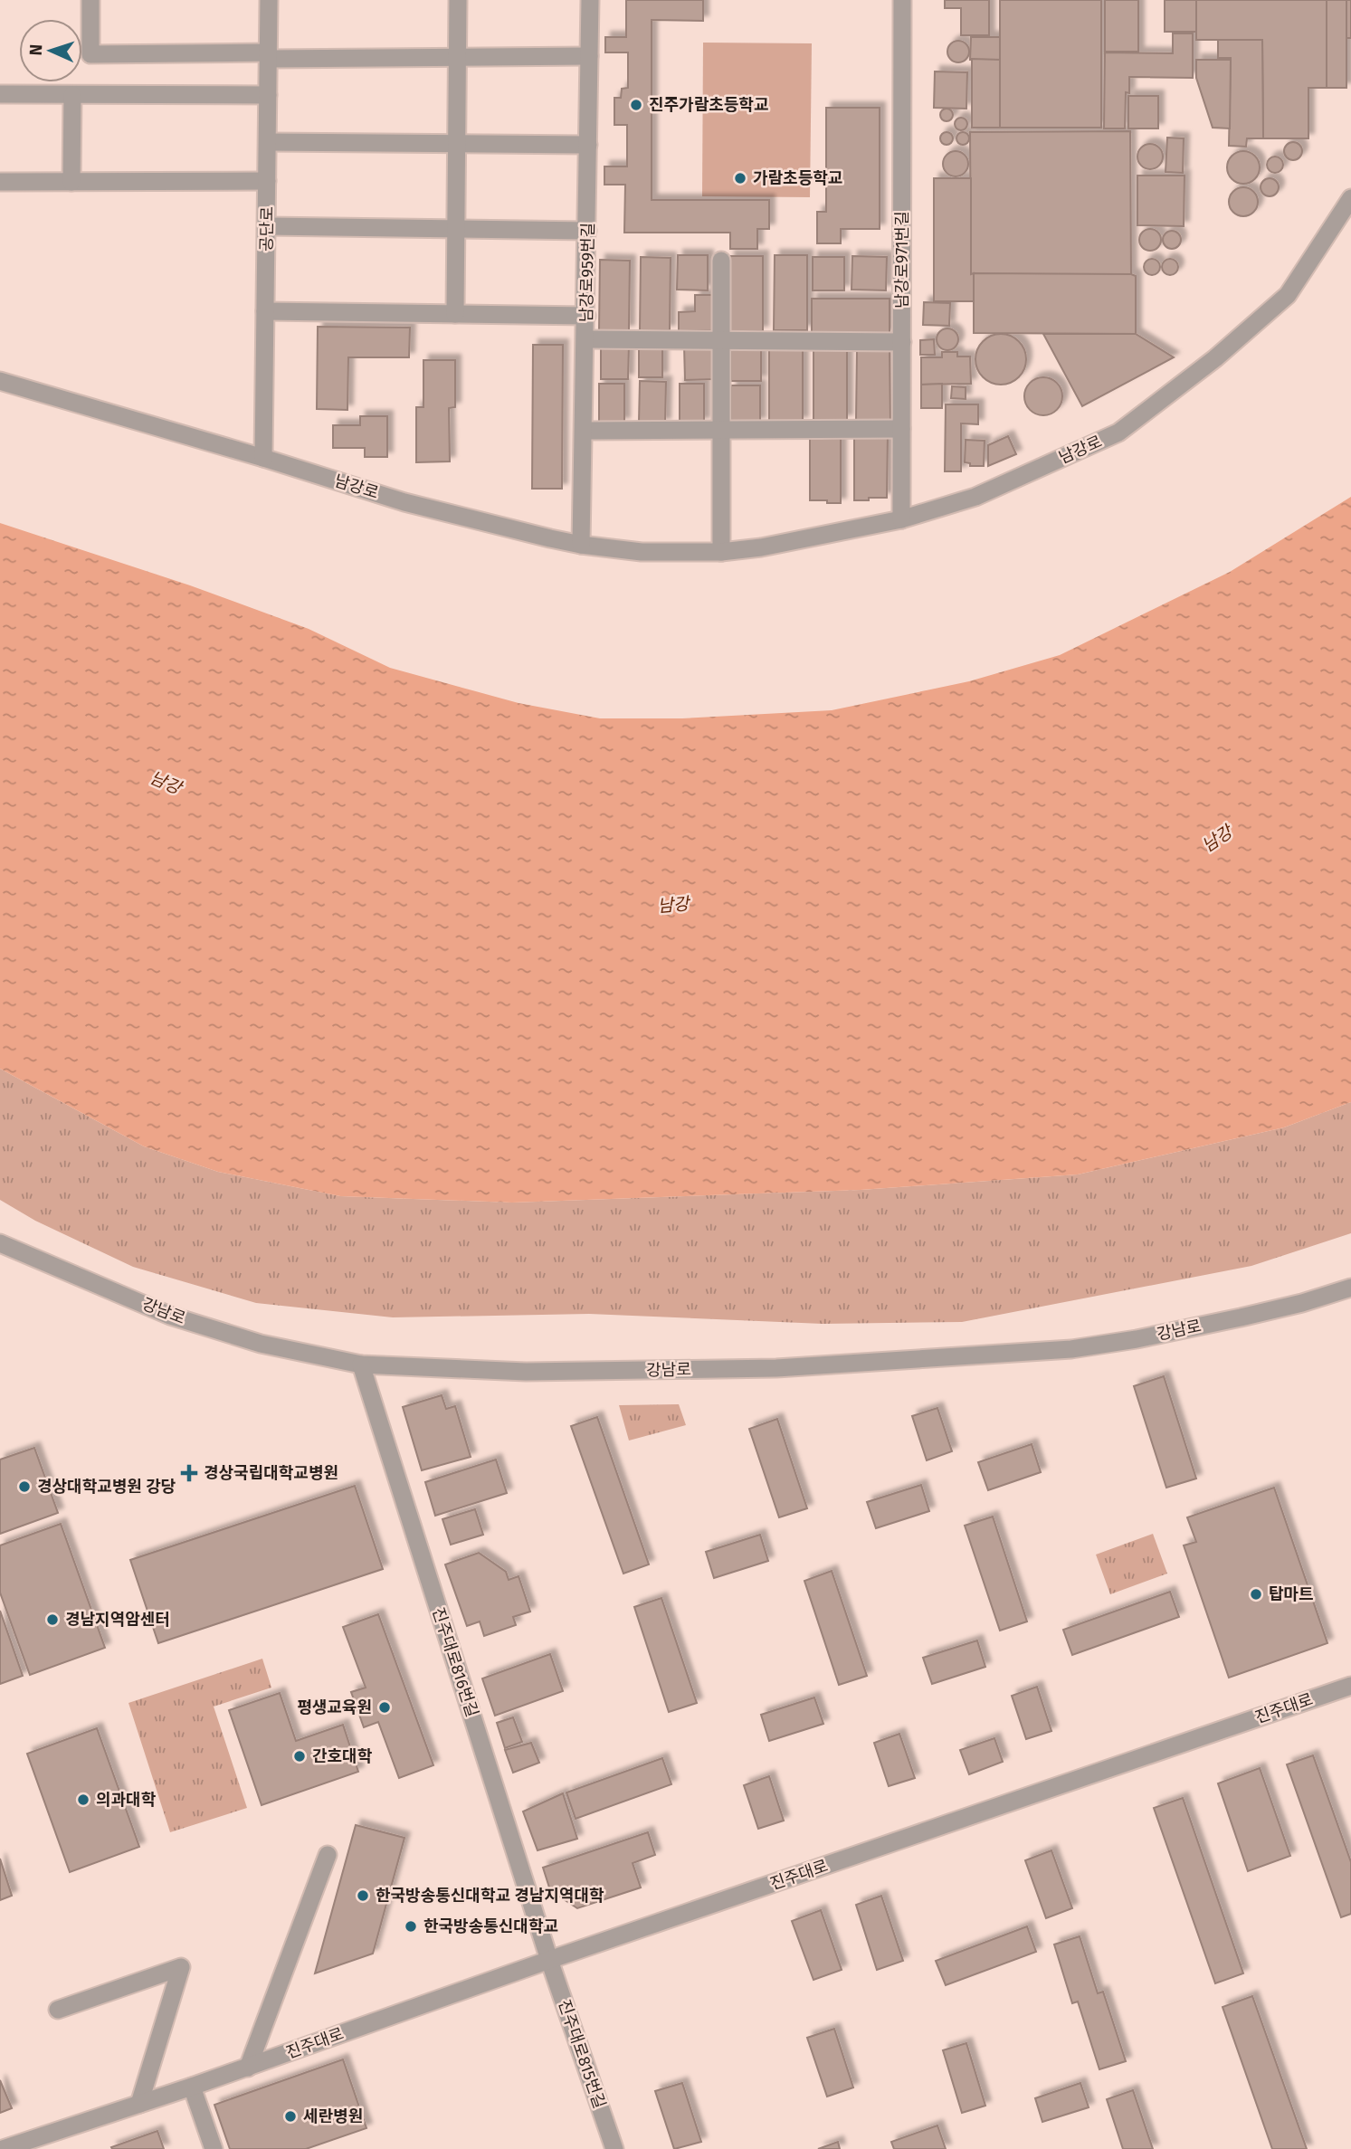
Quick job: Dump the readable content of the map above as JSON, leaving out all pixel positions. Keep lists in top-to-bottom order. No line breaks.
{"streets":{"street":["공단로","남강로971번길","남강로959번길","남강로","강남로","진주대로816번길","진주대로","진주대로815번길"]},"crossings":[["공단로","남강로"],["남강로971번길","남강로"],["남강로959번길","남강로"],["강남로","진주대로816번길"],["진주대로816번길","진주대로"],["진주대로816번길","진주대로815번길"],["진주대로","진주대로815번길"]],"water":["남강"],"places":{"other":["진주가람초등학교","가람초등학교","경상대학교병원 강당","탑마트","경남지역암센터","평생교육원","간호대학","의과대학","한국방송통신대학교 경남지역대학","한국방송통신대학교","세란병원"],"health":["경상국립대학교병원"]},"north":"left"}
